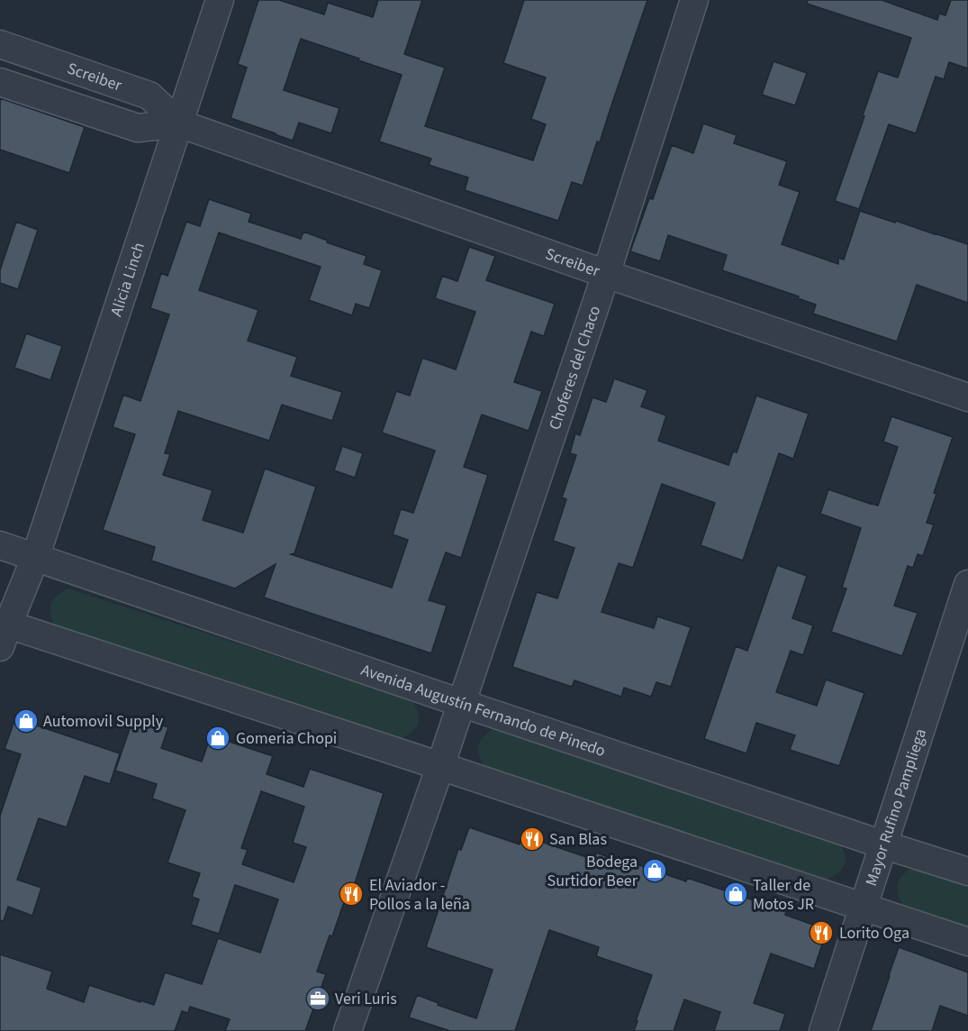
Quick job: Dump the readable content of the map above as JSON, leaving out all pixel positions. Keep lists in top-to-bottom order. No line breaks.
{"streets":{"street":["Screiber","Alicia Linch","Choferes del Chaco","Avenida Augustín Fernando de Pinedo","Mayor Rufino Pampliega"]},"crossings":[["Screiber","Alicia Linch"],["Screiber","Choferes del Chaco"],["Alicia Linch","Avenida Augustín Fernando de Pinedo"],["Choferes del Chaco","Avenida Augustín Fernando de Pinedo"],["Avenida Augustín Fernando de Pinedo","Mayor Rufino Pampliega"]],"places":{"shop":["Automovil Supply","Gomeria Chopi","Bodega Surtidor Beer","Taller de Motos JR"],"restaurant":["San Blas","El Aviador - Pollos a la leña","Lorito Oga"],"office":["Veri Luris"]}}
